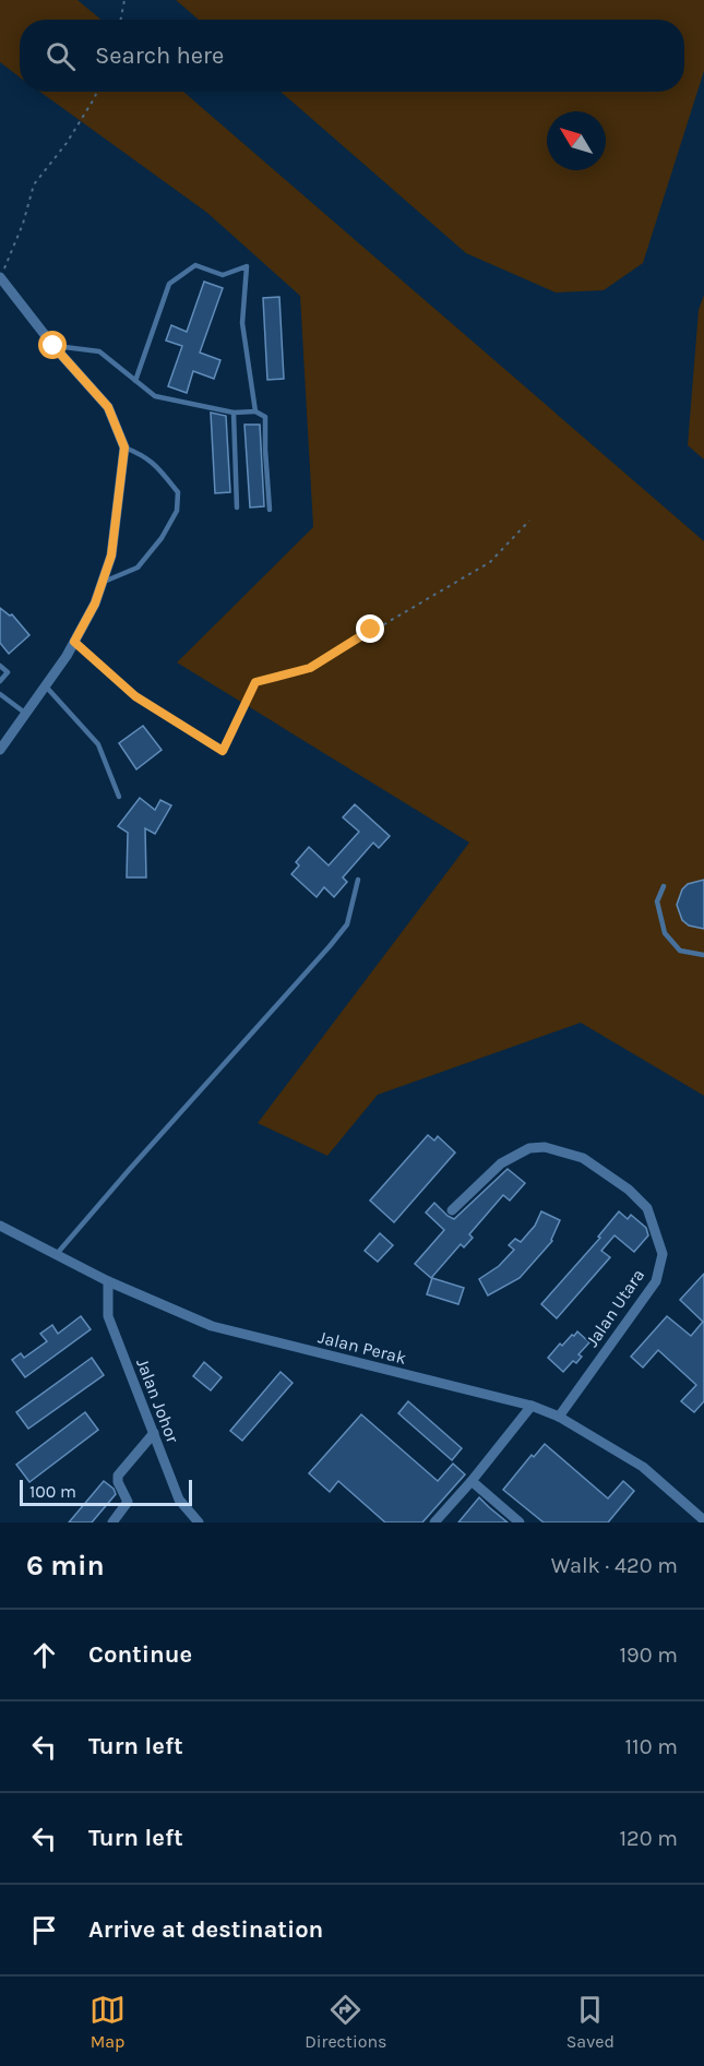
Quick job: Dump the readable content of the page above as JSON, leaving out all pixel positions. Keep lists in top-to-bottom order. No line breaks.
{"streets":{"street":["Jalan Utara","Jalan Perak","Jalan Johor"]},"crossings":[["Jalan Utara","Jalan Perak"],["Jalan Perak","Jalan Johor"]],"scale_bar":"100 m","north":"top left","page":{"search":"Search here","scale":"100 m","heading":["6 min","Walk · 420 m"],"list":[["Continue","190 m"],["Turn left","110 m"],["Turn left","120 m"],"Arrive at destination"],"nav":["Map","Directions","Saved"]}}
